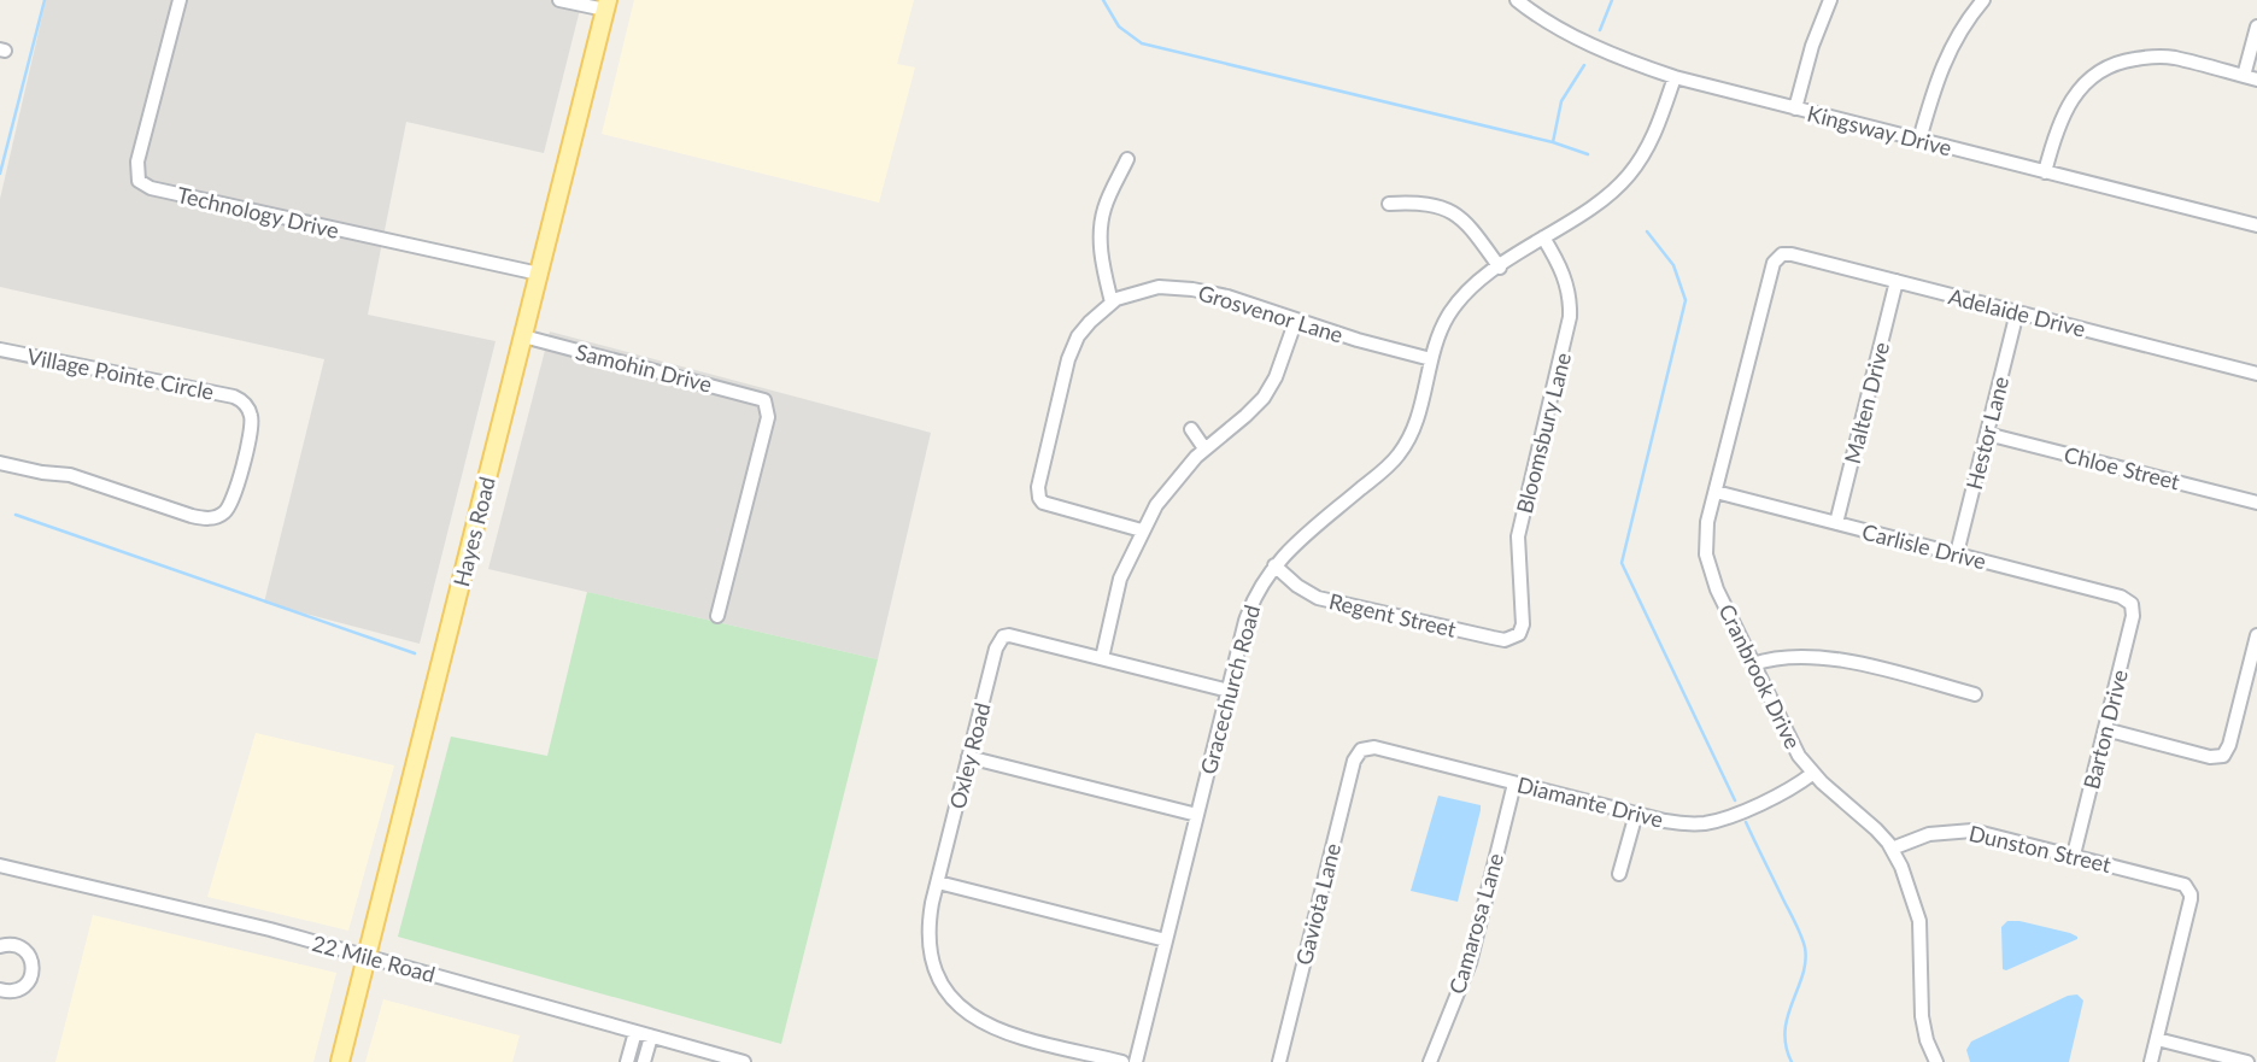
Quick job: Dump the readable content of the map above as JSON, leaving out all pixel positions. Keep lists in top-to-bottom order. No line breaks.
{"streets":{"main road":["Hayes Road"],"street":["Kingsway Drive","Technology Drive","Adelaide Drive","Grosvenor Lane","Samohin Drive","Village Pointe Circle","Malten Drive","Bloomsbury Lane","Hestor Lane","Chloe Street","Carlisle Drive","Regent Street","Cranbrook Drive","Gracechurch Road","Barton Drive","Oxley Road","Diamante Drive","Dunston Street","Gaviota Lane","Camarosa Lane","22 Mile Road"]},"crossings":[["Kingsway Drive","Gracechurch Road"],["Technology Drive","Hayes Road"],["Adelaide Drive","Malten Drive"],["Adelaide Drive","Hestor Lane"],["Adelaide Drive","Cranbrook Drive"],["Grosvenor Lane","Gracechurch Road"],["Samohin Drive","Hayes Road"],["Malten Drive","Carlisle Drive"],["Bloomsbury Lane","Regent Street"],["Bloomsbury Lane","Gracechurch Road"],["Hestor Lane","Chloe Street"],["Hestor Lane","Carlisle Drive"],["Hayes Road","22 Mile Road"],["Carlisle Drive","Cranbrook Drive"],["Carlisle Drive","Barton Drive"],["Regent Street","Gracechurch Road"],["Cranbrook Drive","Diamante Drive"],["Cranbrook Drive","Dunston Street"],["Barton Drive","Dunston Street"],["Diamante Drive","Gaviota Lane"],["Diamante Drive","Camarosa Lane"]]}
